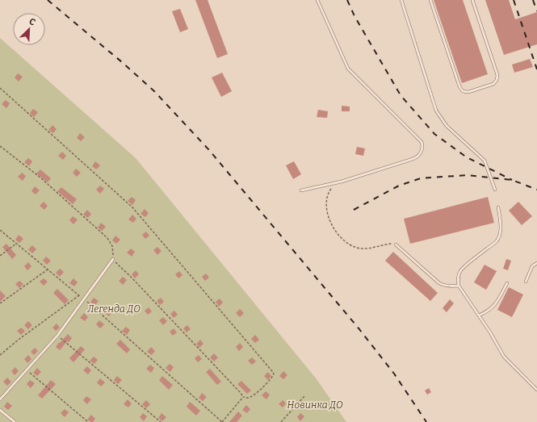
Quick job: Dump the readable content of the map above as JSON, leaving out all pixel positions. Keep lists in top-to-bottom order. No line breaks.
{"parks":["Легенда ДО","Новинка ДО"],"north":"top right"}
